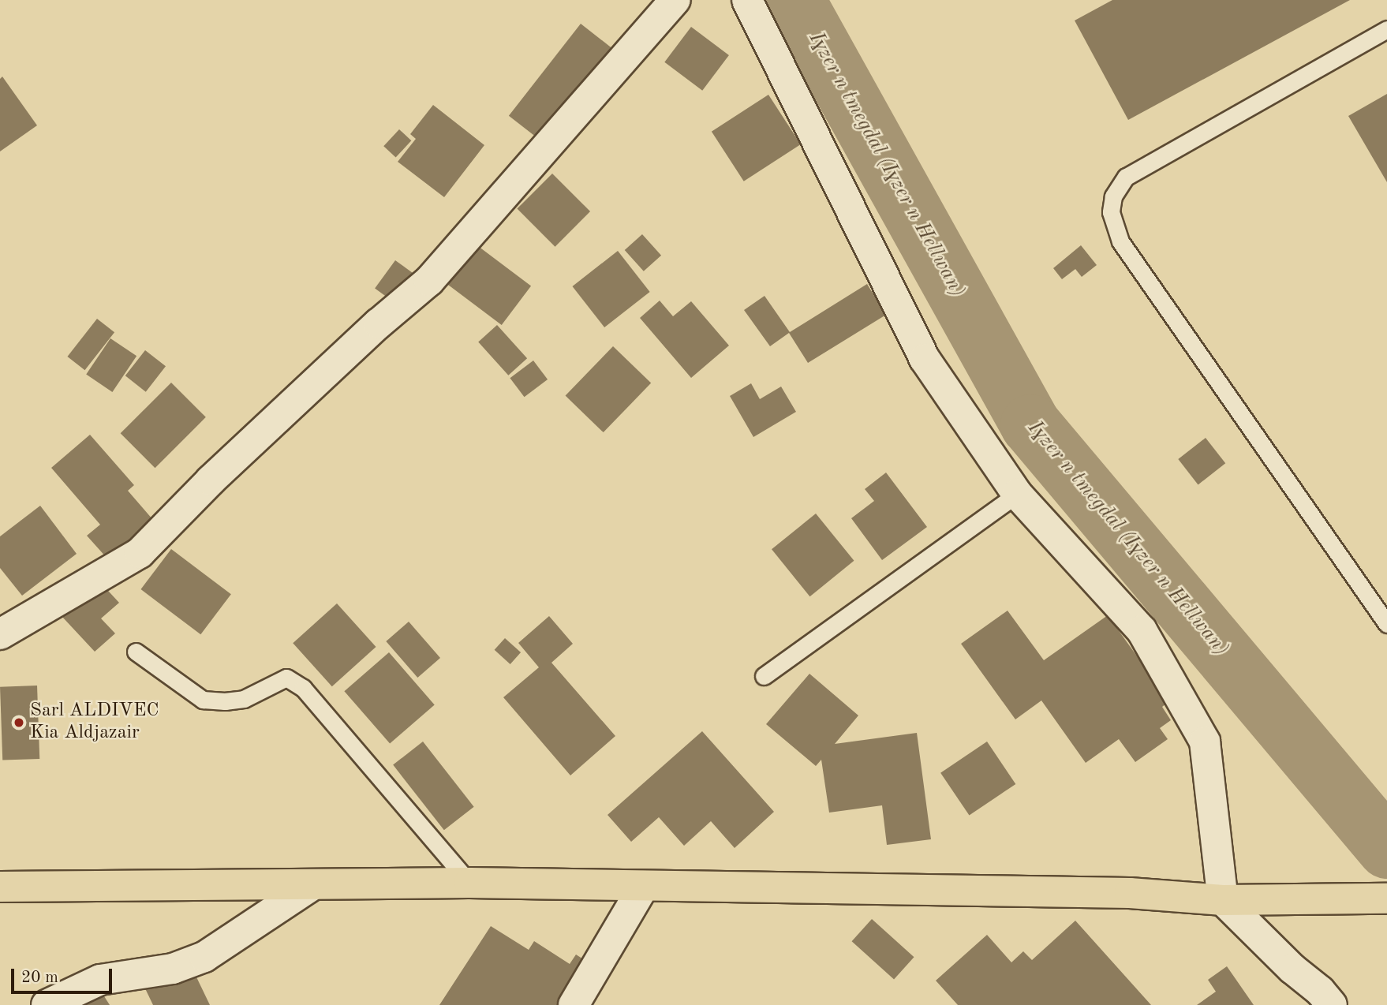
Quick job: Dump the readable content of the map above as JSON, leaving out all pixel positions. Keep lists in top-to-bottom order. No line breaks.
{"water":["Iɣzer n tmegdal (Iɣzer n Hellwan)"],"places":["Sarl ALDIVEC Kia Aldjazair"],"scale_bar":"20 m"}
